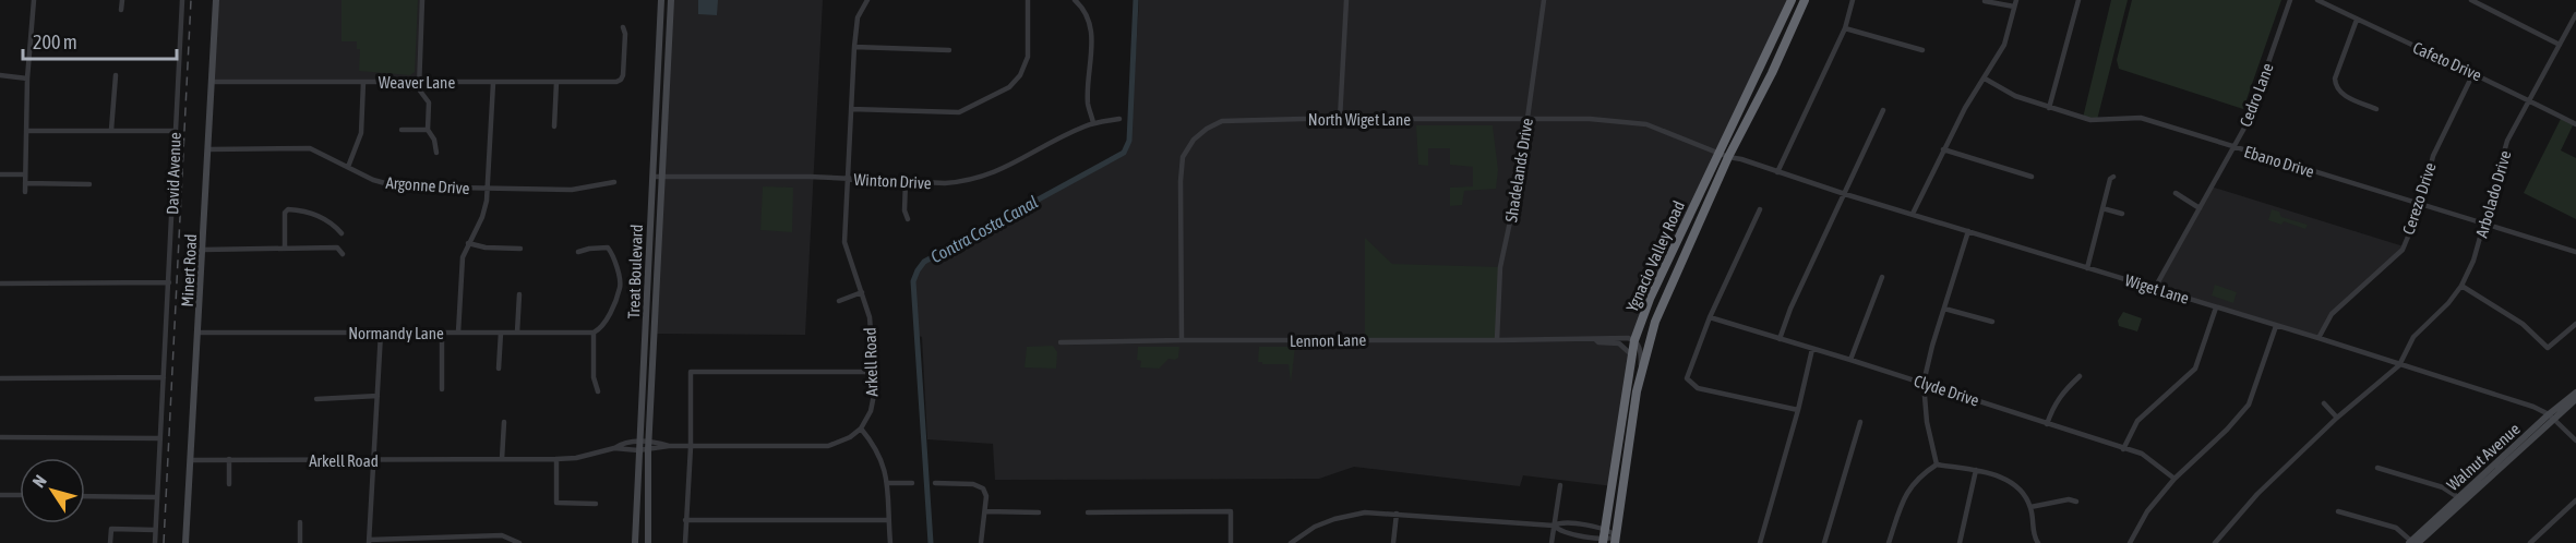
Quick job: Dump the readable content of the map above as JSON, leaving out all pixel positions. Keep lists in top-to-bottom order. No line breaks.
{"streets":{"highway":["Ygnacio Valley Road"],"main road":["Minert Road","Treat Boulevard","Walnut Avenue"],"street":["Cafeto Drive","Weaver Lane","Cedro Lane","North Wiget Lane","Ebano Drive","Shadelands Drive","David Avenue","Winton Drive","Argonne Drive","Arbolado Drive","Cerezo Drive","Wiget Lane","Normandy Lane","Lennon Lane","Arkell Road","Clyde Drive"]},"crossings":[["Cafeto Drive","Arbolado Drive"],["Cafeto Drive","Cerezo Drive"],["Weaver Lane","Minert Road"],["Cedro Lane","Ebano Drive"],["Cedro Lane","Wiget Lane"],["North Wiget Lane","Shadelands Drive"],["North Wiget Lane","Ygnacio Valley Road"],["North Wiget Lane","Wiget Lane"],["North Wiget Lane","Lennon Lane"],["Ebano Drive","Arbolado Drive"],["Ebano Drive","Cerezo Drive"],["Shadelands Drive","Lennon Lane"],["Winton Drive","Treat Boulevard"],["Winton Drive","Arkell Road"],["Argonne Drive","Minert Road"],["Arbolado Drive","Wiget Lane"],["Cerezo Drive","Wiget Lane"],["Ygnacio Valley Road","Wiget Lane"],["Ygnacio Valley Road","Lennon Lane"],["Minert Road","Normandy Lane"],["Minert Road","Arkell Road"],["Treat Boulevard","Arkell Road"],["Wiget Lane","Walnut Avenue"]],"water":["Contra Costa Canal"],"scale_bar":"200 m","north":"top left"}
